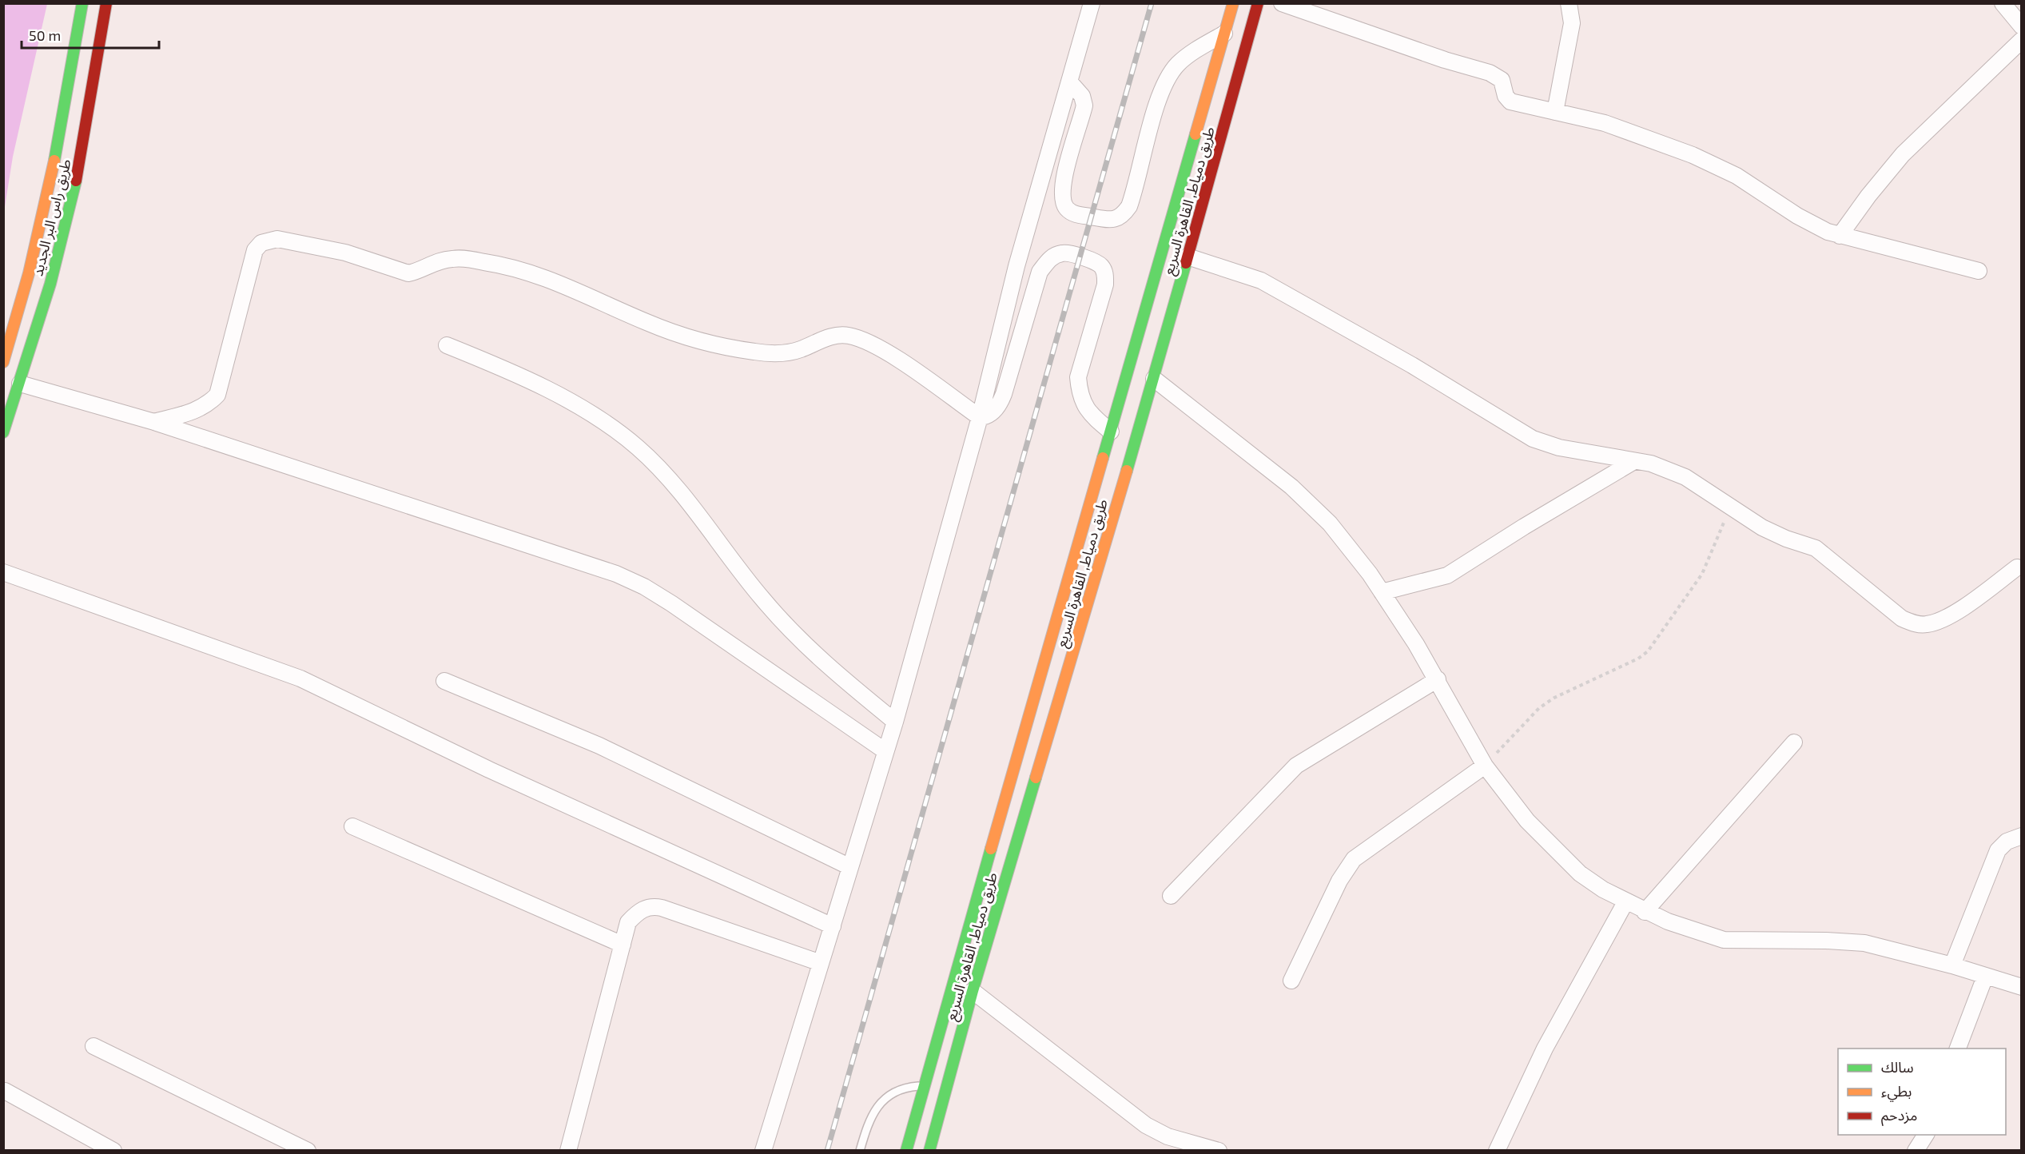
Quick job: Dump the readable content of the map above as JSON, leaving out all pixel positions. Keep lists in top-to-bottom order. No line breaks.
{"streets":{"main road":["طريق دمياط, القاهرة السريع","طريق راس البر الجديد"]},"legend":["سالك","بطيء","مزدحم"],"scale_bar":"50 m"}
